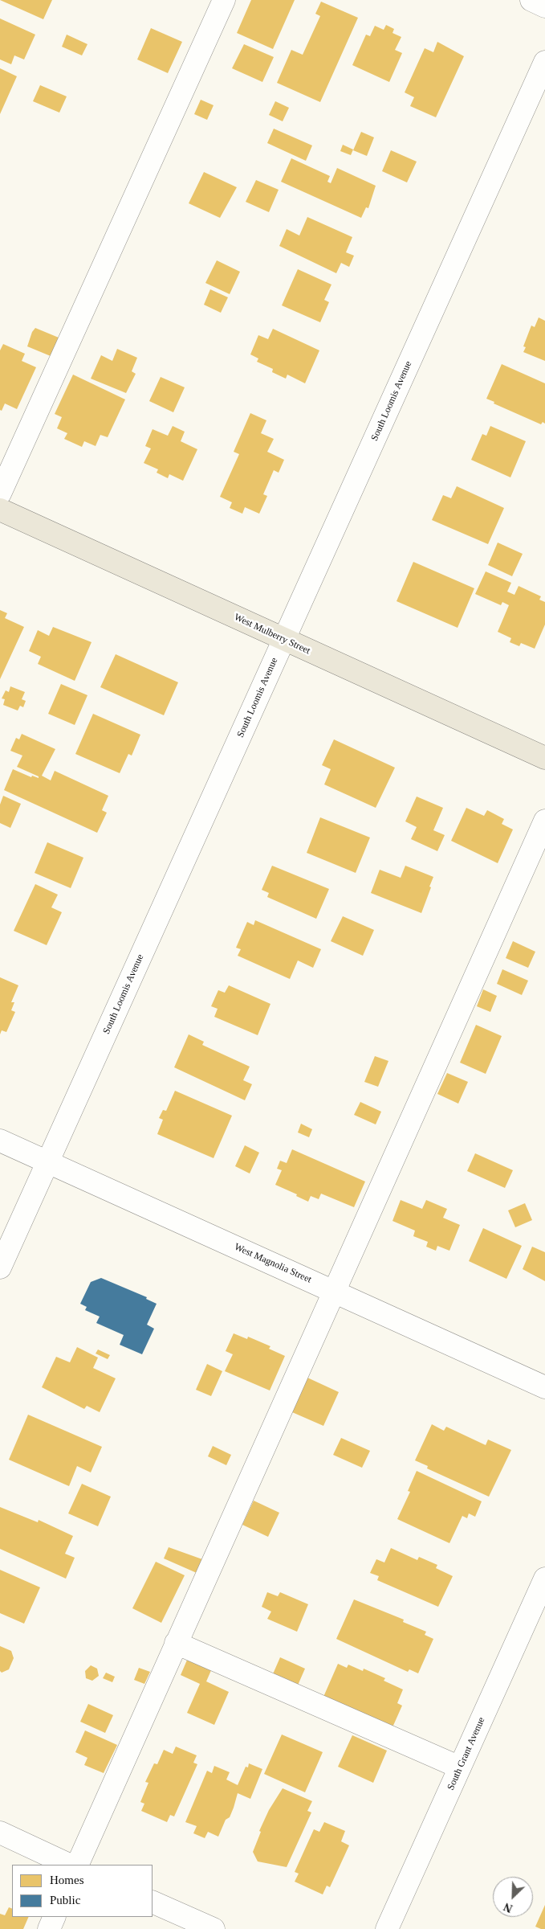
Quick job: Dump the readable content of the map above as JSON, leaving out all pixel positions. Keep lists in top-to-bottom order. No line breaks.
{"streets":{"main road":["West Mulberry Street"],"street":["South Loomis Avenue","West Magnolia Street","South Grant Avenue"]},"crossings":[["South Loomis Avenue","West Mulberry Street"],["South Loomis Avenue","West Magnolia Street"]],"legend":["Homes","Public"],"north":"bottom left"}
